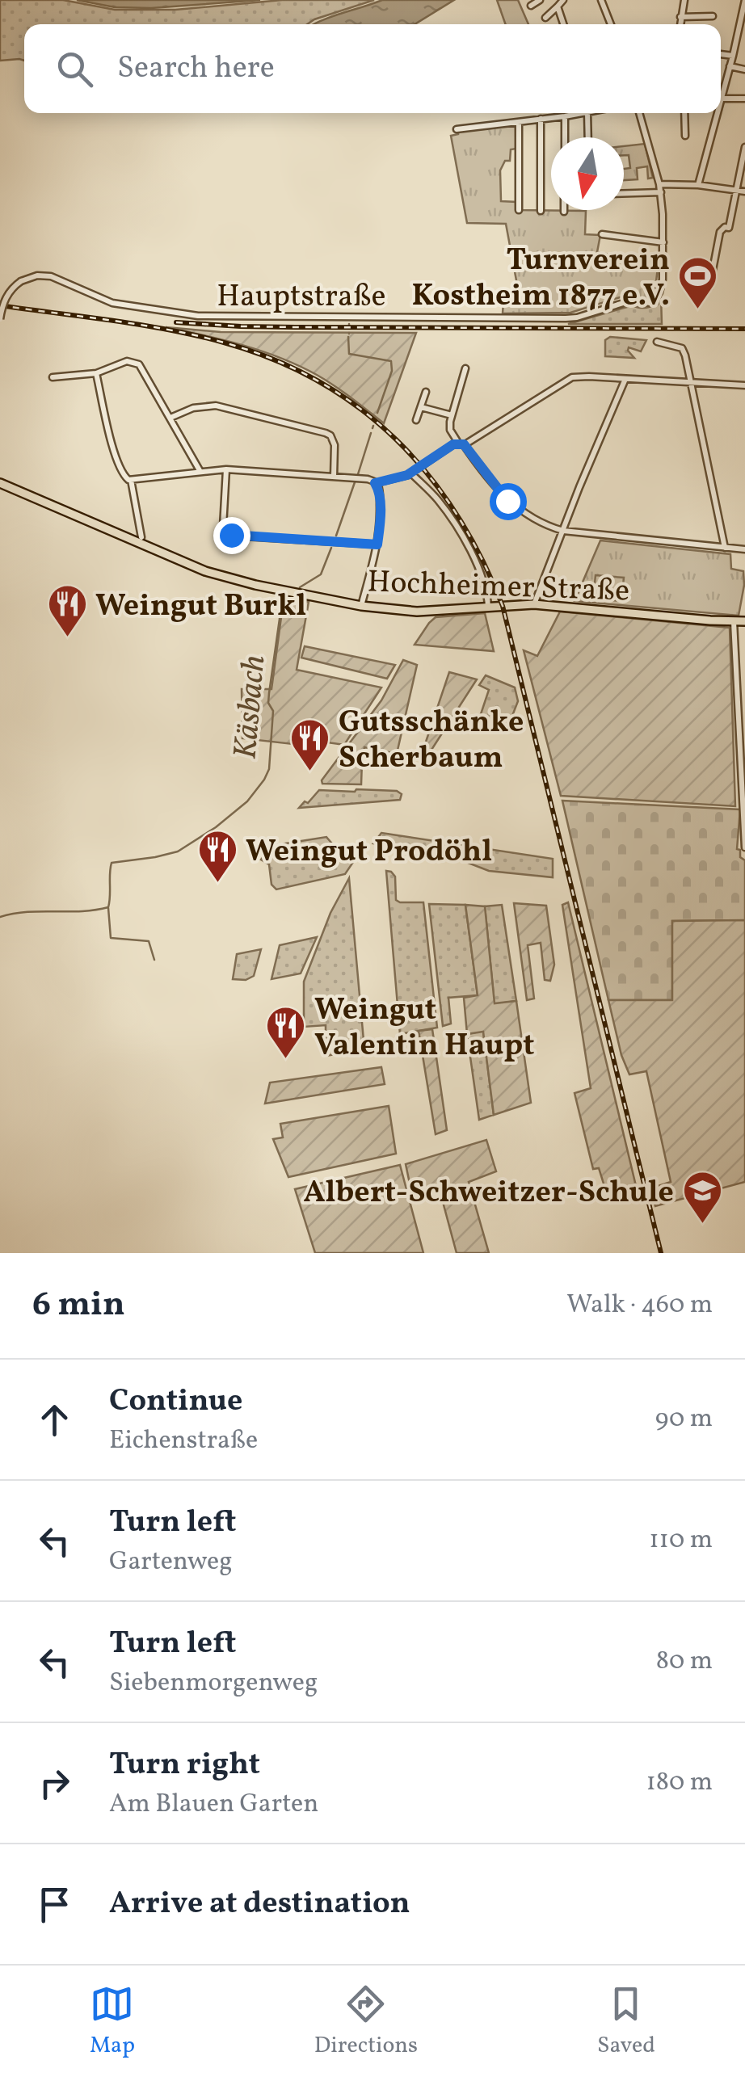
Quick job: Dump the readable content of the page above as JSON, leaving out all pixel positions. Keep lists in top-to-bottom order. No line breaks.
{"streets":{"main road":["Hochheimer Straße"],"street":["Hauptstraße"]},"water":["Käsbach"],"places":{"sports":["Turnverein Kostheim 1877 e.V."],"restaurant":["Weingut Burkl","Gutsschänke Scherbaum","Weingut Prodöhl","Weingut Valentin Haupt"],"school or university":["Albert-Schweitzer-Schule"]},"north":"bottom","page":{"search":"Search here","heading":["6 min","Walk · 460 m"],"list":[["Continue","Eichenstraße","90 m"],["Turn left","Gartenweg","110 m"],["Turn left","Siebenmorgenweg","80 m"],["Turn right","Am Blauen Garten","180 m"],"Arrive at destination"],"nav":["Map","Directions","Saved"]}}
